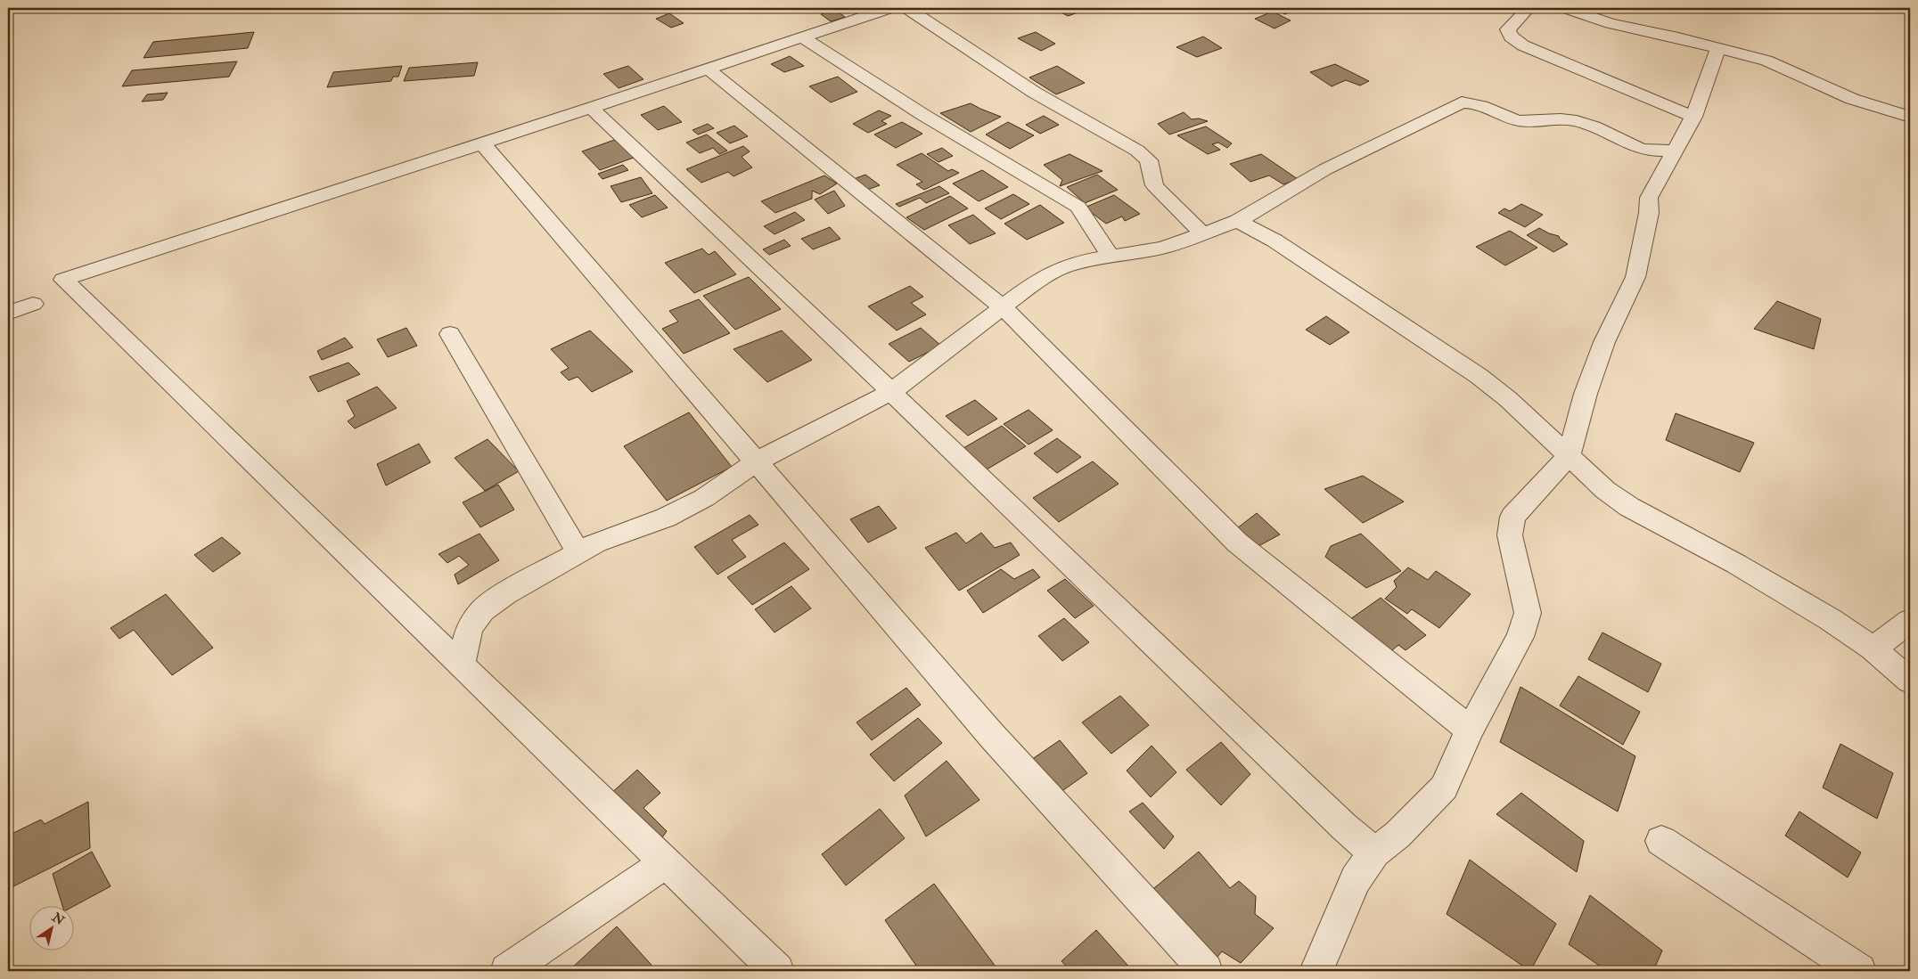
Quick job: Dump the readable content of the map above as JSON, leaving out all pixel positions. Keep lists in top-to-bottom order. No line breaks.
{"north":"top right"}
